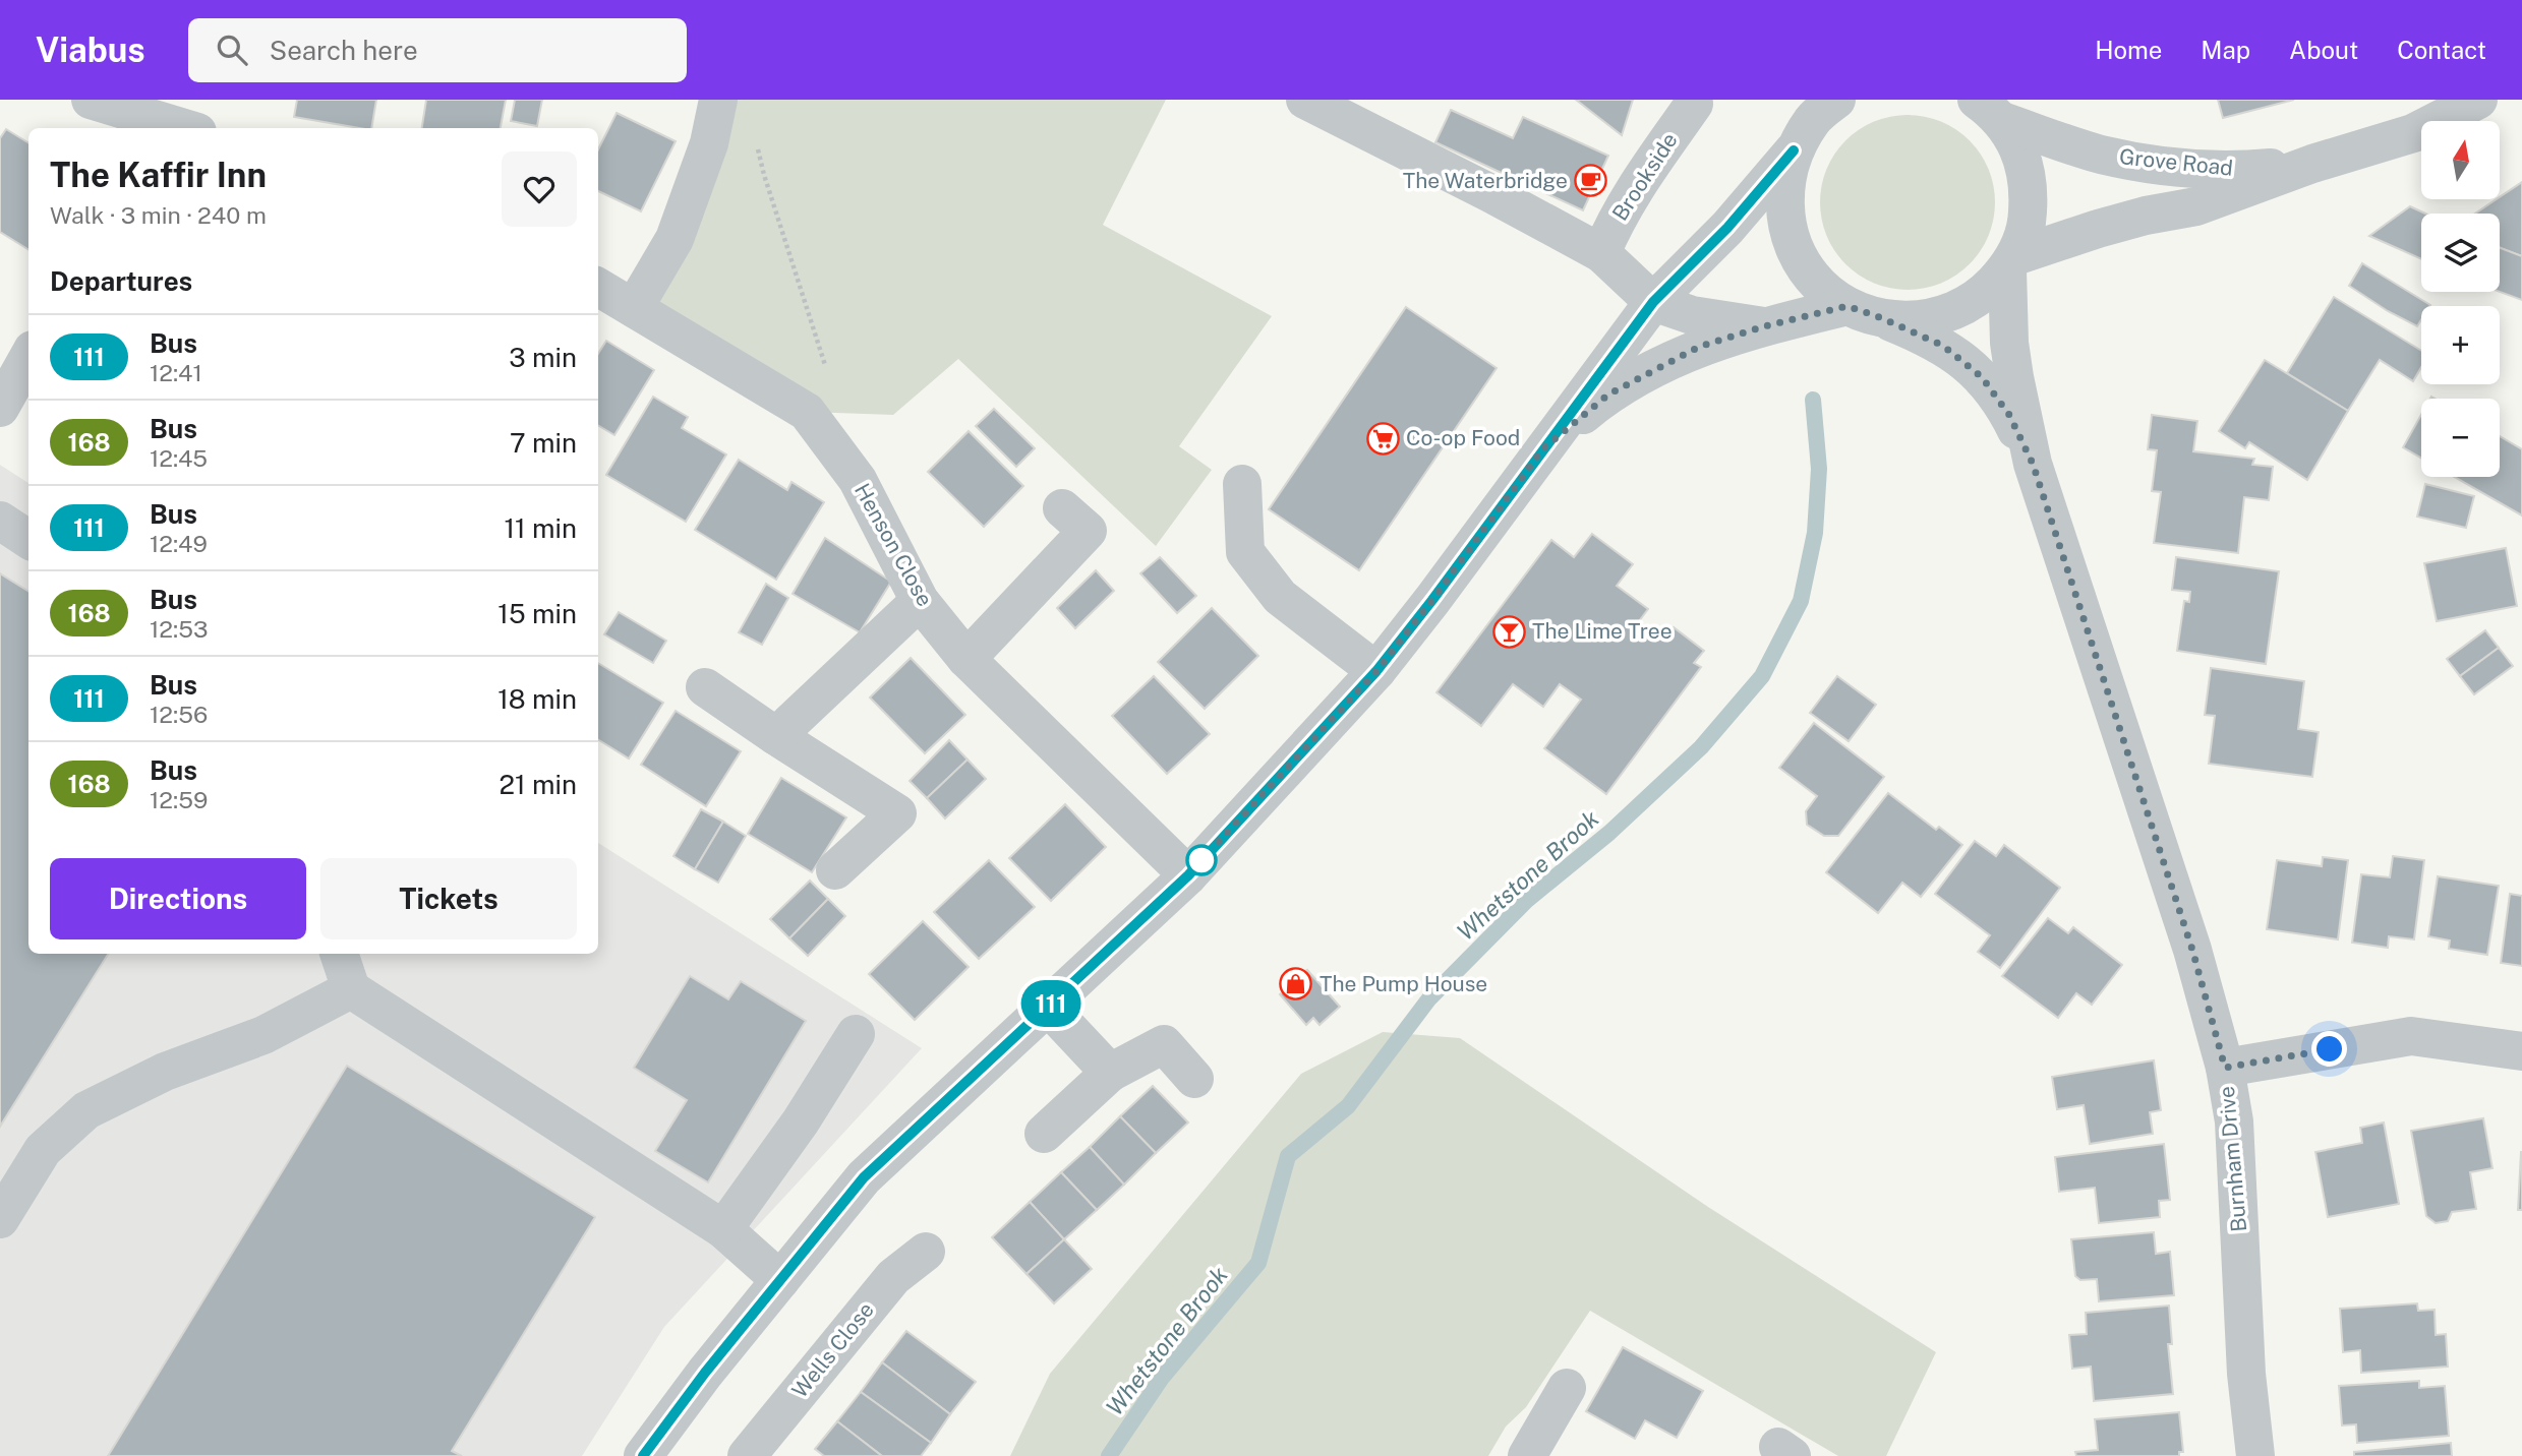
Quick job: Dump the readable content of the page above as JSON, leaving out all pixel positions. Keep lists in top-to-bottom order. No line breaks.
{"streets":{"street":["Grove Road","Brookside","Henson Close","Burnham Drive","Wells Close"]},"crossings":[["Grove Road","Burnham Drive"]],"water":["Whetstone Brook"],"places":{"cafe":["The Waterbridge"],"supermarket":["Co-op Food"],"bar":["The Lime Tree"],"shop":["The Pump House"]},"lines":["bus line 111"],"north":"top","page":{"header":"Viabus","search":"Search here","nav":["Home","Map","About","Contact"],"on_map":"111","map_buttons":["+","−"],"heading":[["The Kaffir Inn","Walk · 3 min · 240 m"],"Departures"],"list":[{"mark":"111","name":"Bus","note":"12:41","value":"3 min"},{"mark":"168","name":"Bus","note":"12:45","value":"7 min"},{"mark":"111","name":"Bus","note":"12:49","value":"11 min"},{"mark":"168","name":"Bus","note":"12:53","value":"15 min"},{"mark":"111","name":"Bus","note":"12:56","value":"18 min"},{"mark":"168","name":"Bus","note":"12:59","value":"21 min"}],"buttons":["Directions","Tickets"]}}
